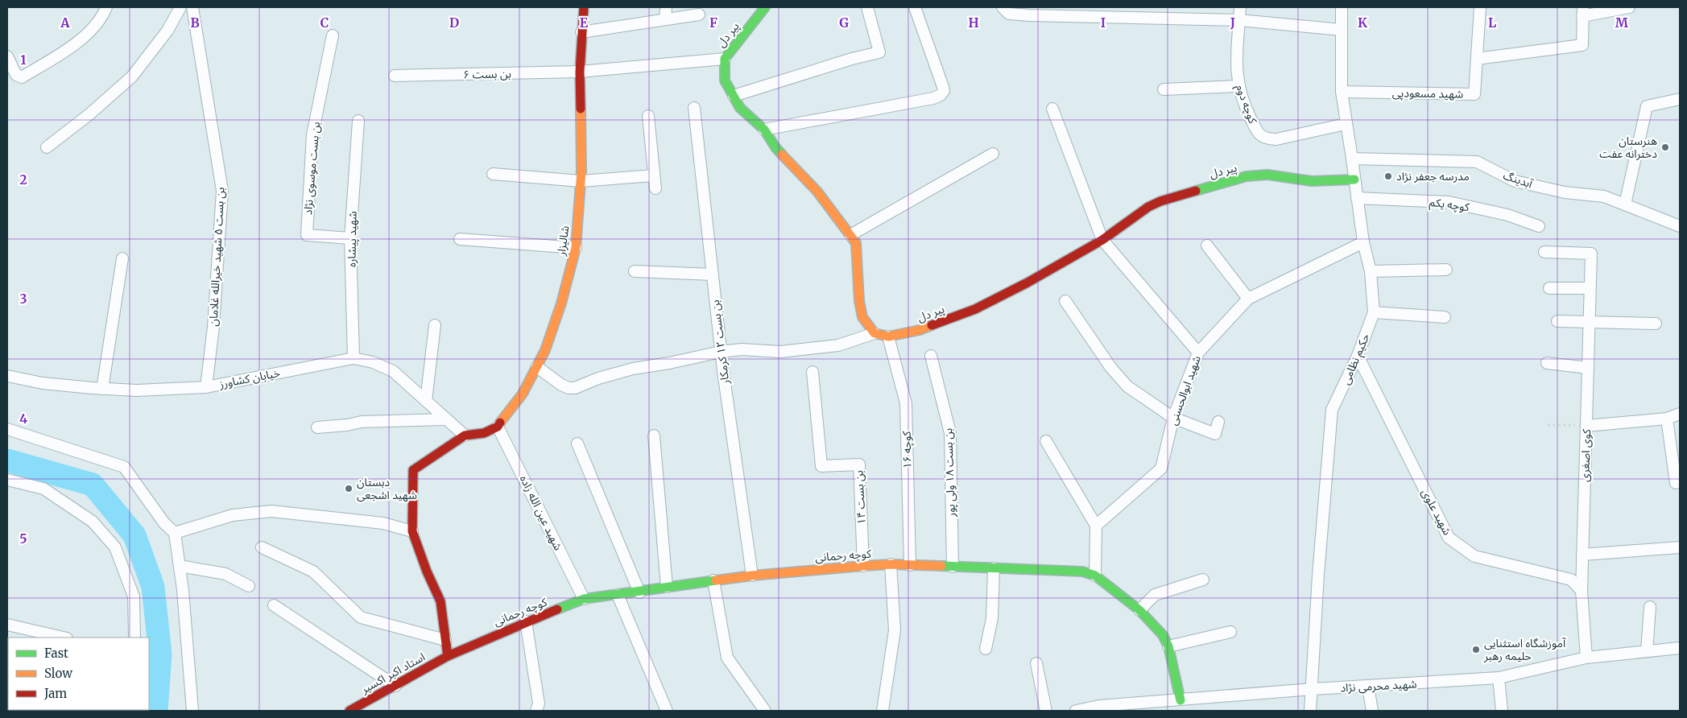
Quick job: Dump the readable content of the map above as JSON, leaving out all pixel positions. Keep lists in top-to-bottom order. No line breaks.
{"streets":{"street":["پیر دل","بن بست ۶","شهید مسعودپی","کوچه دوم","بن بست موسوی نژاد","آبدینگ","کوچه یکم","شهید پیشاره","شالیزار","بن بست ۵ شهید خیرالله غلامان","بن بست ۱۲ کرمکار","حکیم نظامی","خیابان کشاورز","شهید ابوالحسنی","کوچه ۱۶","کوی اصغری","بن بست ۱۸ ولی پور","بن بست ۱۴","شهید علوی","شهید عین الله زاده","کوچه رحمانی","استاد اکبر اکسیر","شهید محرمی نژاد"]},"crossings":[["پیر دل","بن بست ۶"],["پیر دل","حکیم نظامی"],["پیر دل","کوچه ۱۶"],["بن بست ۶","شالیزار"],["شهید مسعودپی","حکیم نظامی"],["کوچه دوم","حکیم نظامی"],["بن بست موسوی نژاد","شهید پیشاره"],["آبدینگ","حکیم نظامی"],["کوچه یکم","حکیم نظامی"],["شهید پیشاره","خیابان کشاورز"],["شالیزار","شهید عین الله زاده"],["بن بست ۵ شهید خیرالله غلامان","خیابان کشاورز"],["بن بست ۱۲ کرمکار","کوچه رحمانی"],["حکیم نظامی","شهید ابوالحسنی"],["حکیم نظامی","شهید علوی"],["حکیم نظامی","شهید محرمی نژاد"],["کوچه ۱۶","کوچه رحمانی"],["کوی اصغری","شهید علوی"],["کوی اصغری","شهید محرمی نژاد"],["بن بست ۱۸ ولی پور","کوچه رحمانی"],["بن بست ۱۴","کوچه رحمانی"],["شهید عین الله زاده","کوچه رحمانی"],["کوچه رحمانی","استاد اکبر اکسیر"],["کوچه رحمانی","شهید محرمی نژاد"]],"places":["هنرستان دخترانه عفت","مدرسه جعفر نژاد","دبستان شهید اشجعی","آموزشگاه استثنایی حلیمه رهبر"],"legend":["Fast","Slow","Jam"],"grid":{"columns":["A","B","C","D","E","F","G","H","I","J","K","L","M"],"rows":["1","2","3","4","5"]}}
